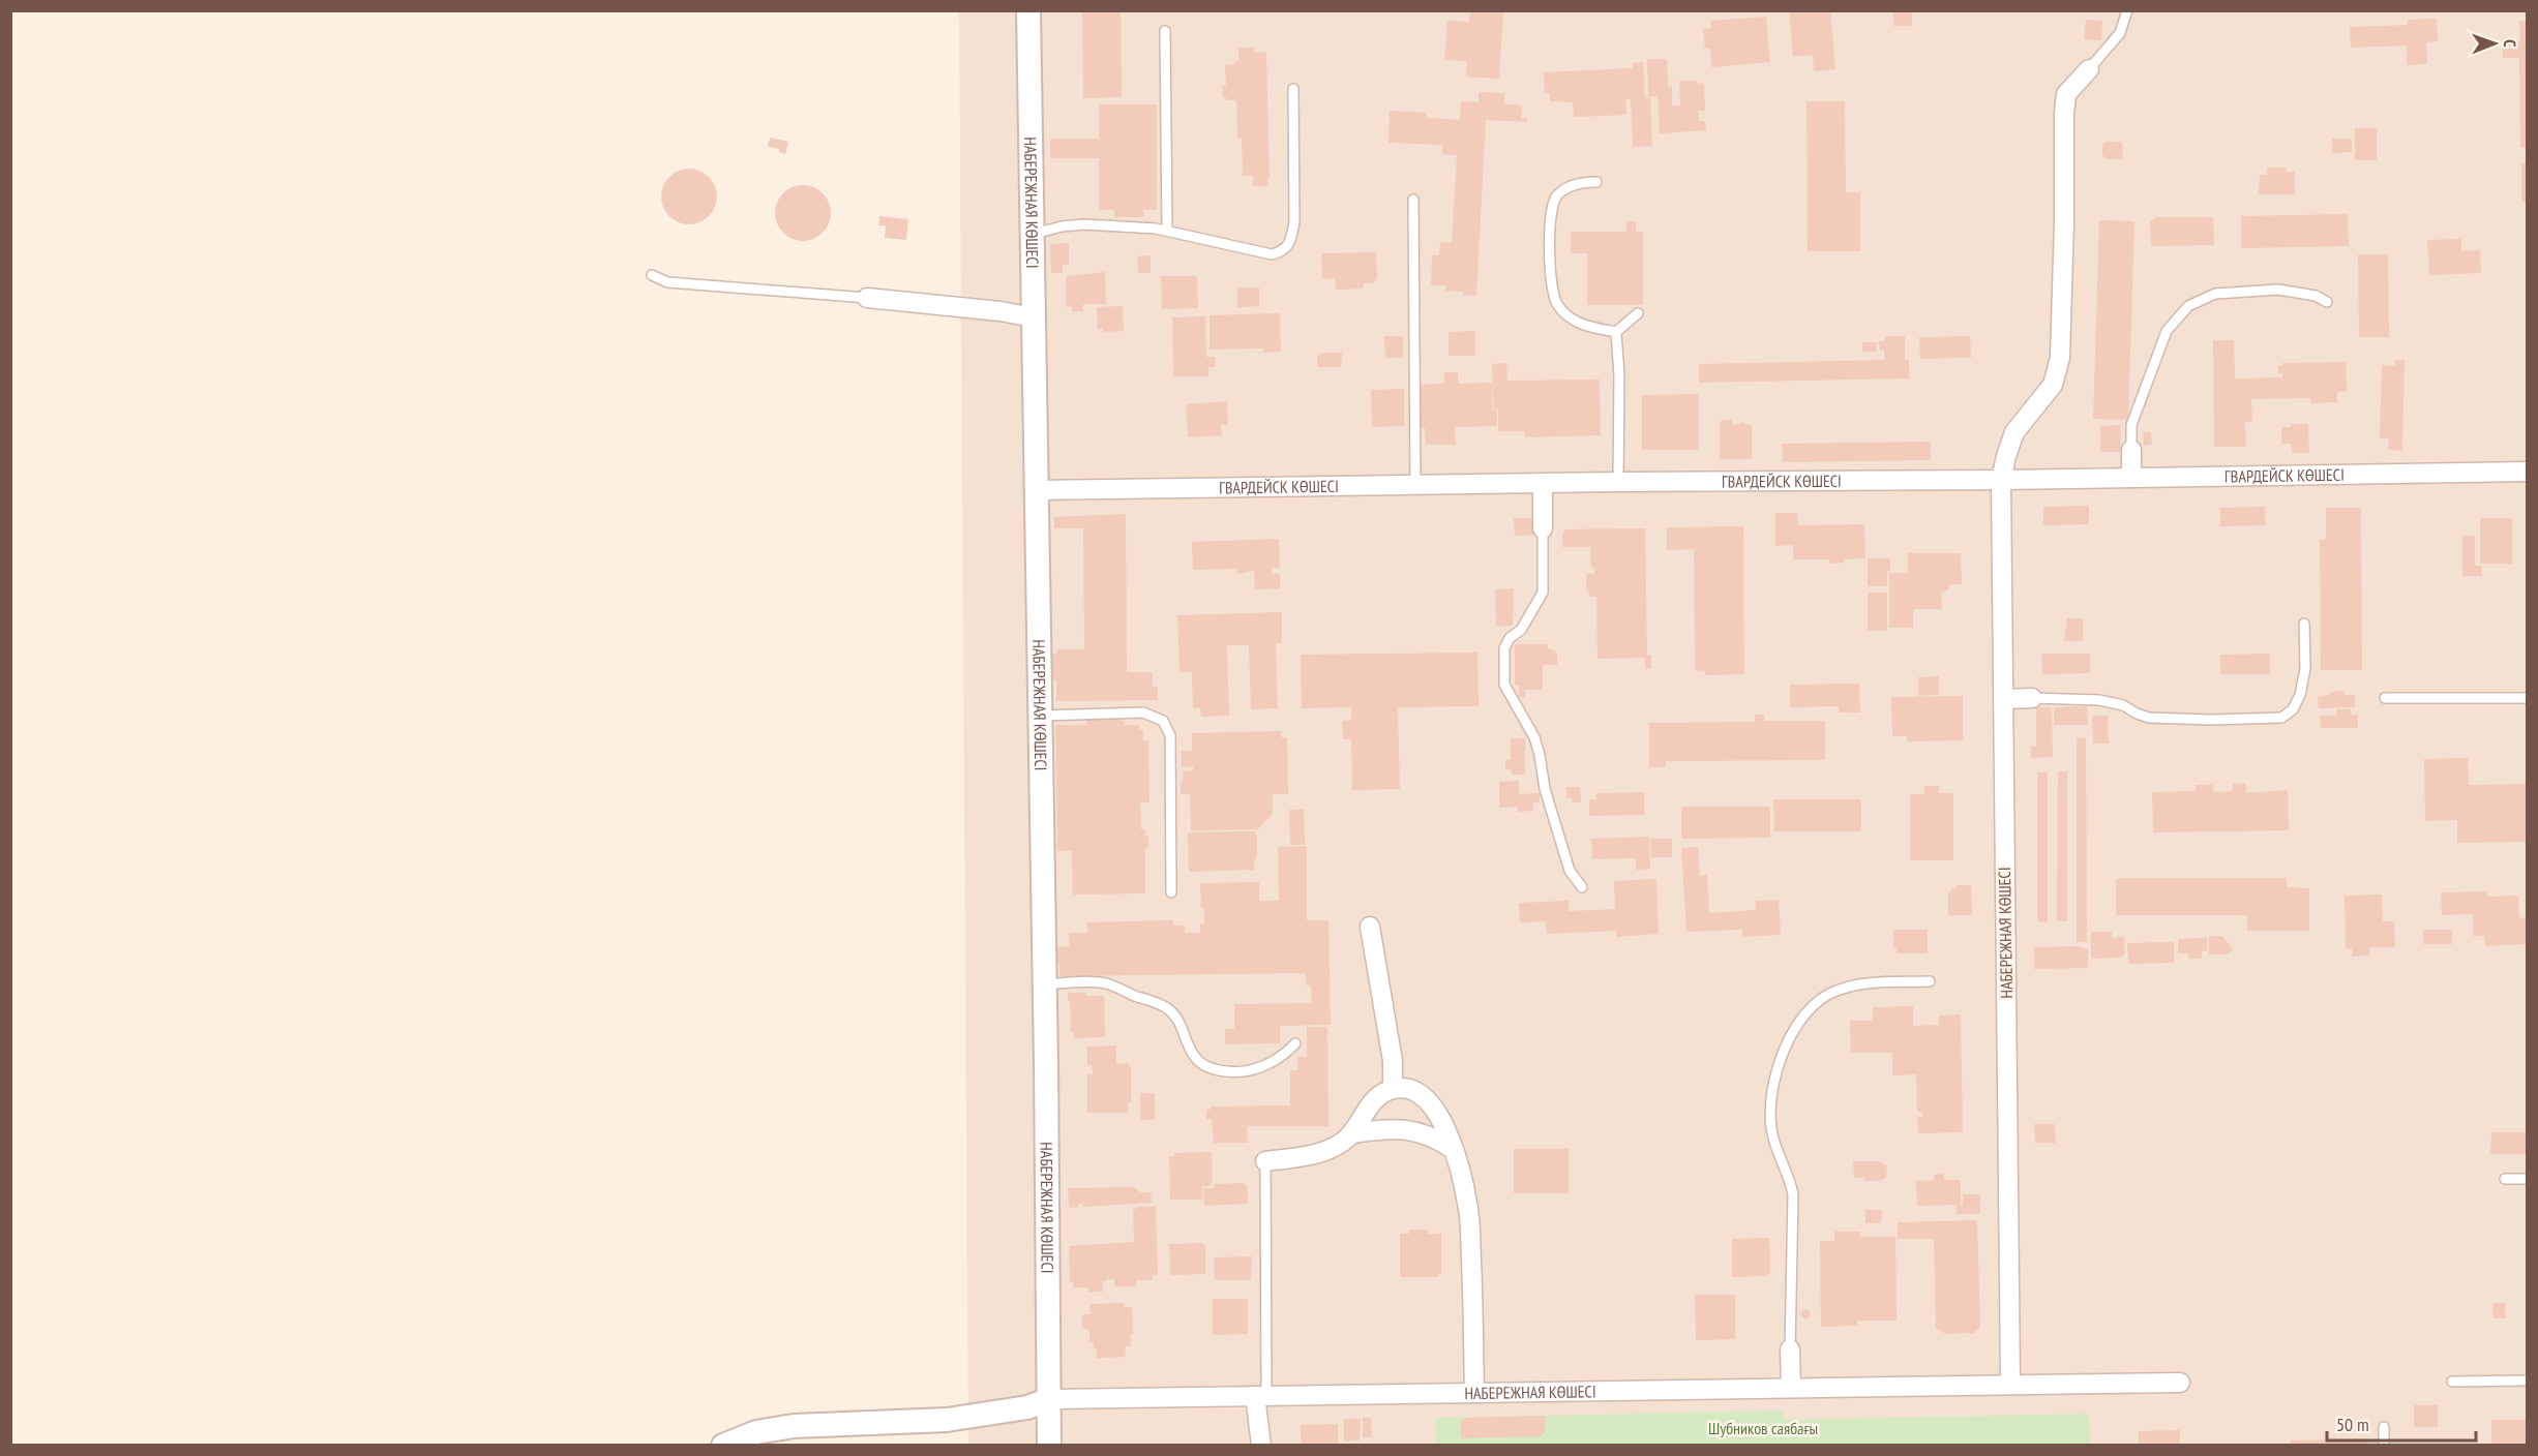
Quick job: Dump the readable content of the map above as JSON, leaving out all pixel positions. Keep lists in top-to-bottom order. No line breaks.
{"streets":{"street":["НАБЕРЕЖНАЯ КӨШЕСІ","ГВАРДЕЙСК КӨШЕСІ"]},"crossings":[["НАБЕРЕЖНАЯ КӨШЕСІ","ГВАРДЕЙСК КӨШЕСІ"]],"parks":["Шубников саябағы"],"scale_bar":"50 m","north":"right"}
